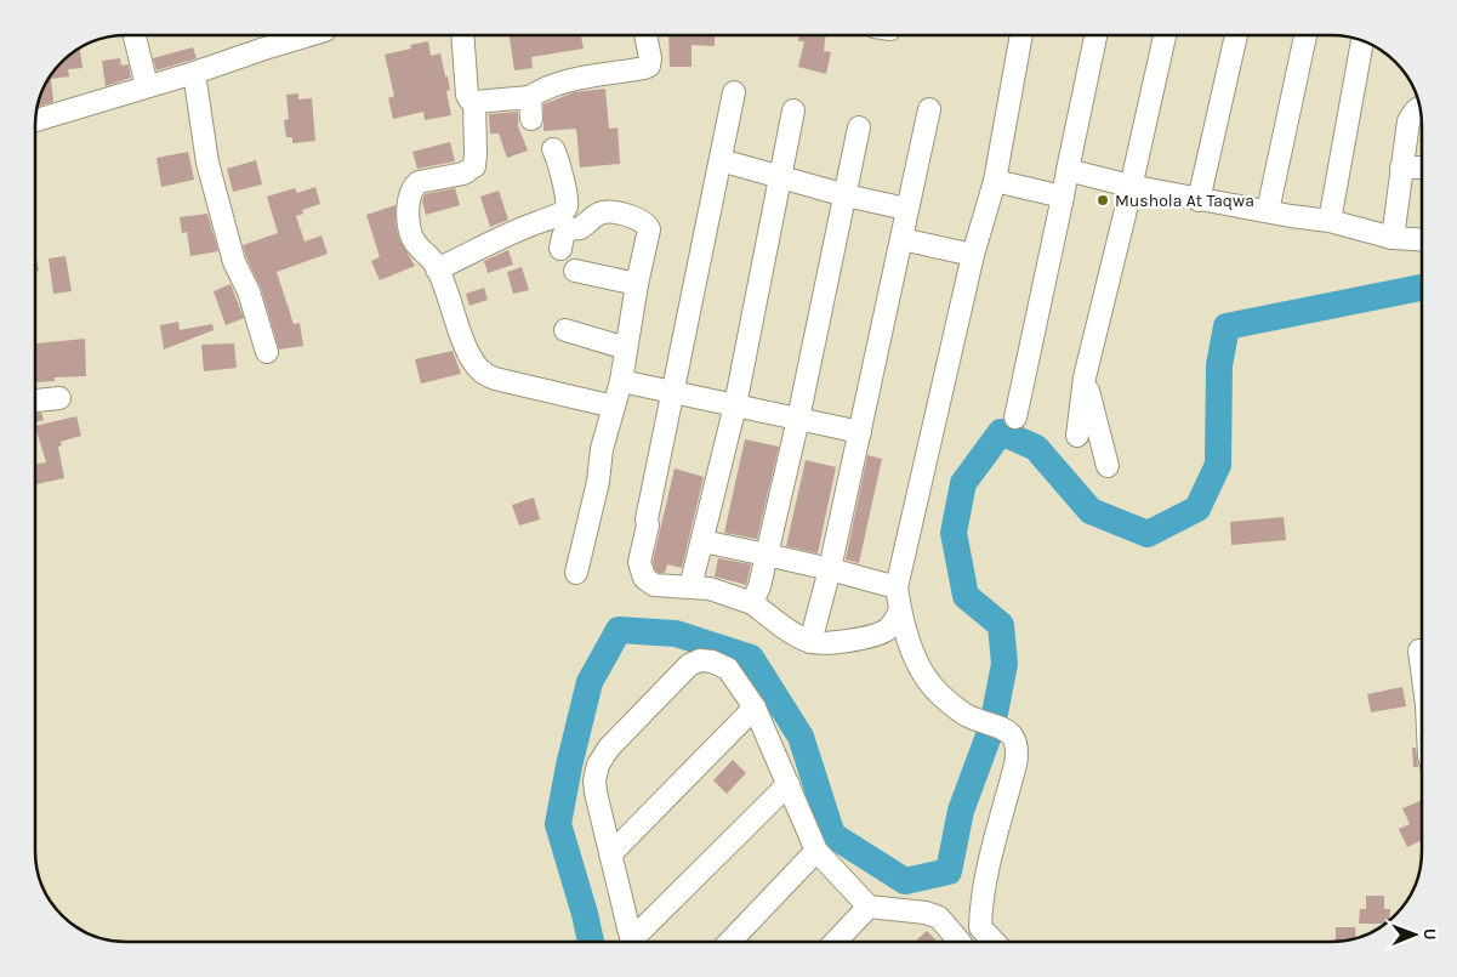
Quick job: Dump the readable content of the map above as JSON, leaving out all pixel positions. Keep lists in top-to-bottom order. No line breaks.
{"places":["Mushola At Taqwa"],"north":"right"}
